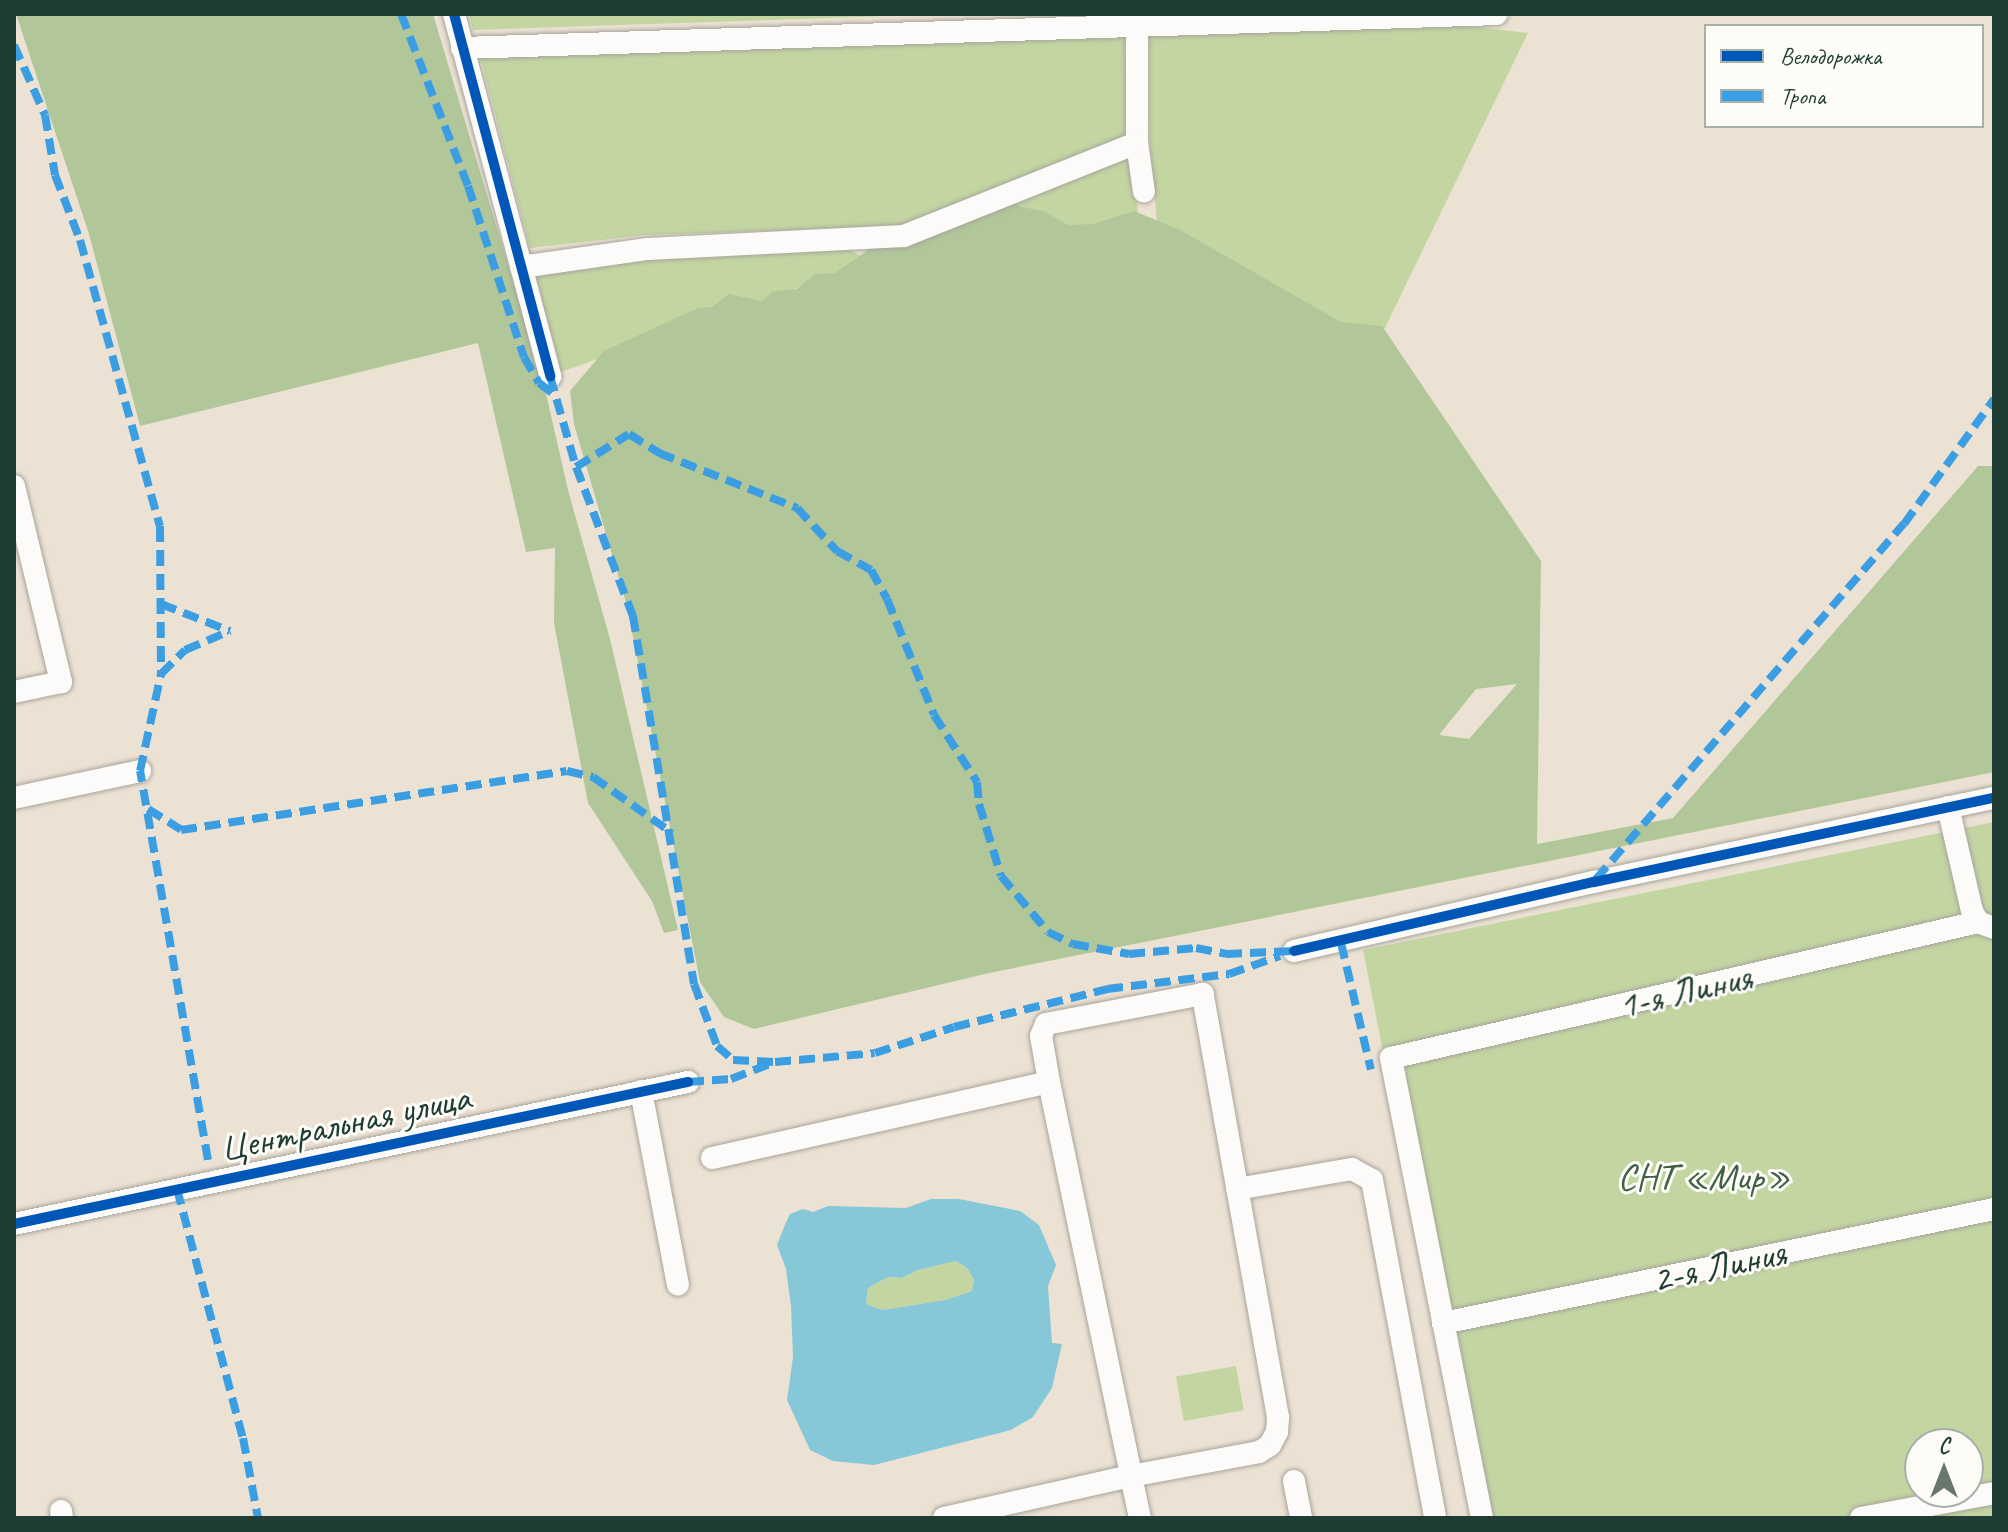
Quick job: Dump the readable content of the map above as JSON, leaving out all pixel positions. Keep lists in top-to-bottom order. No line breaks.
{"streets":{"street":["1-я Линия","Центральная улица","2-я Линия"]},"crossings":[["1-я Линия","2-я Линия"]],"parks":["СНТ «Мир»"],"legend":["Велодорожка","Тропа"],"north":"top"}
